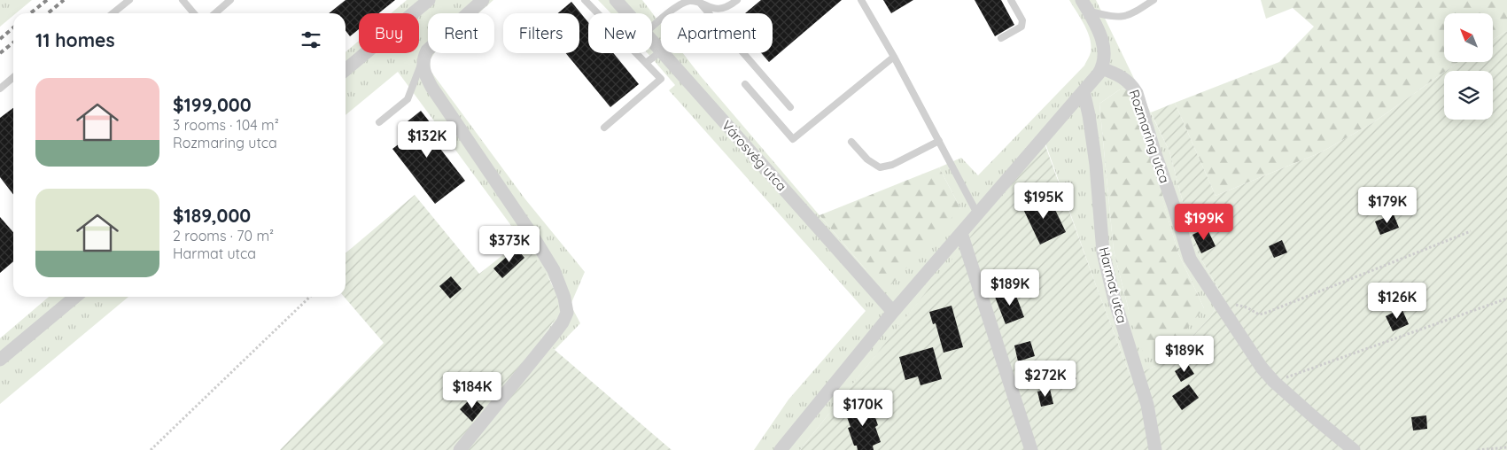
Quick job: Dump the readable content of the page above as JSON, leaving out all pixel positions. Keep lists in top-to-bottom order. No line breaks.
{"streets":{"street":["Rozmaring utca","Városvég utca","Harmat utca"]},"north":"top left","page":{"chip":["Buy","Rent","Filters","New","Apartment"],"heading":"11 homes","list":[{"name":"$199,000","note":"3 rooms · 104 m² · Rozmaring utca"},{"name":"$189,000","note":"2 rooms · 70 m² · Harmat utca"}],"price":["$132K","$195K","$179K","$199K","$373K","$189K","$126K","$189K","$272K","$184K","$170K"]}}
